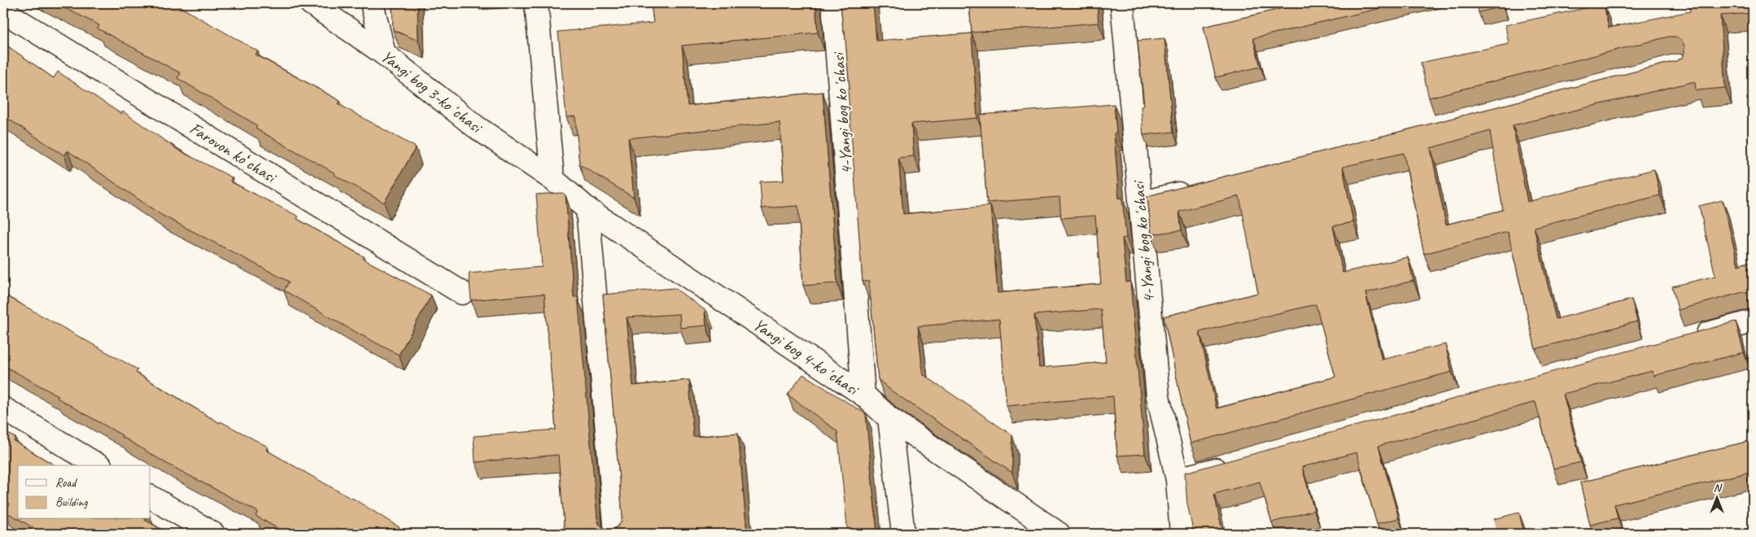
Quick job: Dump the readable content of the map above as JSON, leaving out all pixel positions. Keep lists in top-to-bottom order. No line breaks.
{"streets":{"street":["Yangi bog 3-koʼchasi","4-Yangi bog koʼchasi","Farovon koʻchasi","Yangi bog 4-koʼchasi"]},"crossings":[["Yangi bog 3-koʼchasi","Yangi bog 4-koʼchasi"],["4-Yangi bog koʼchasi","Yangi bog 4-koʼchasi"]],"legend":["Road","Building"],"north":"top"}
